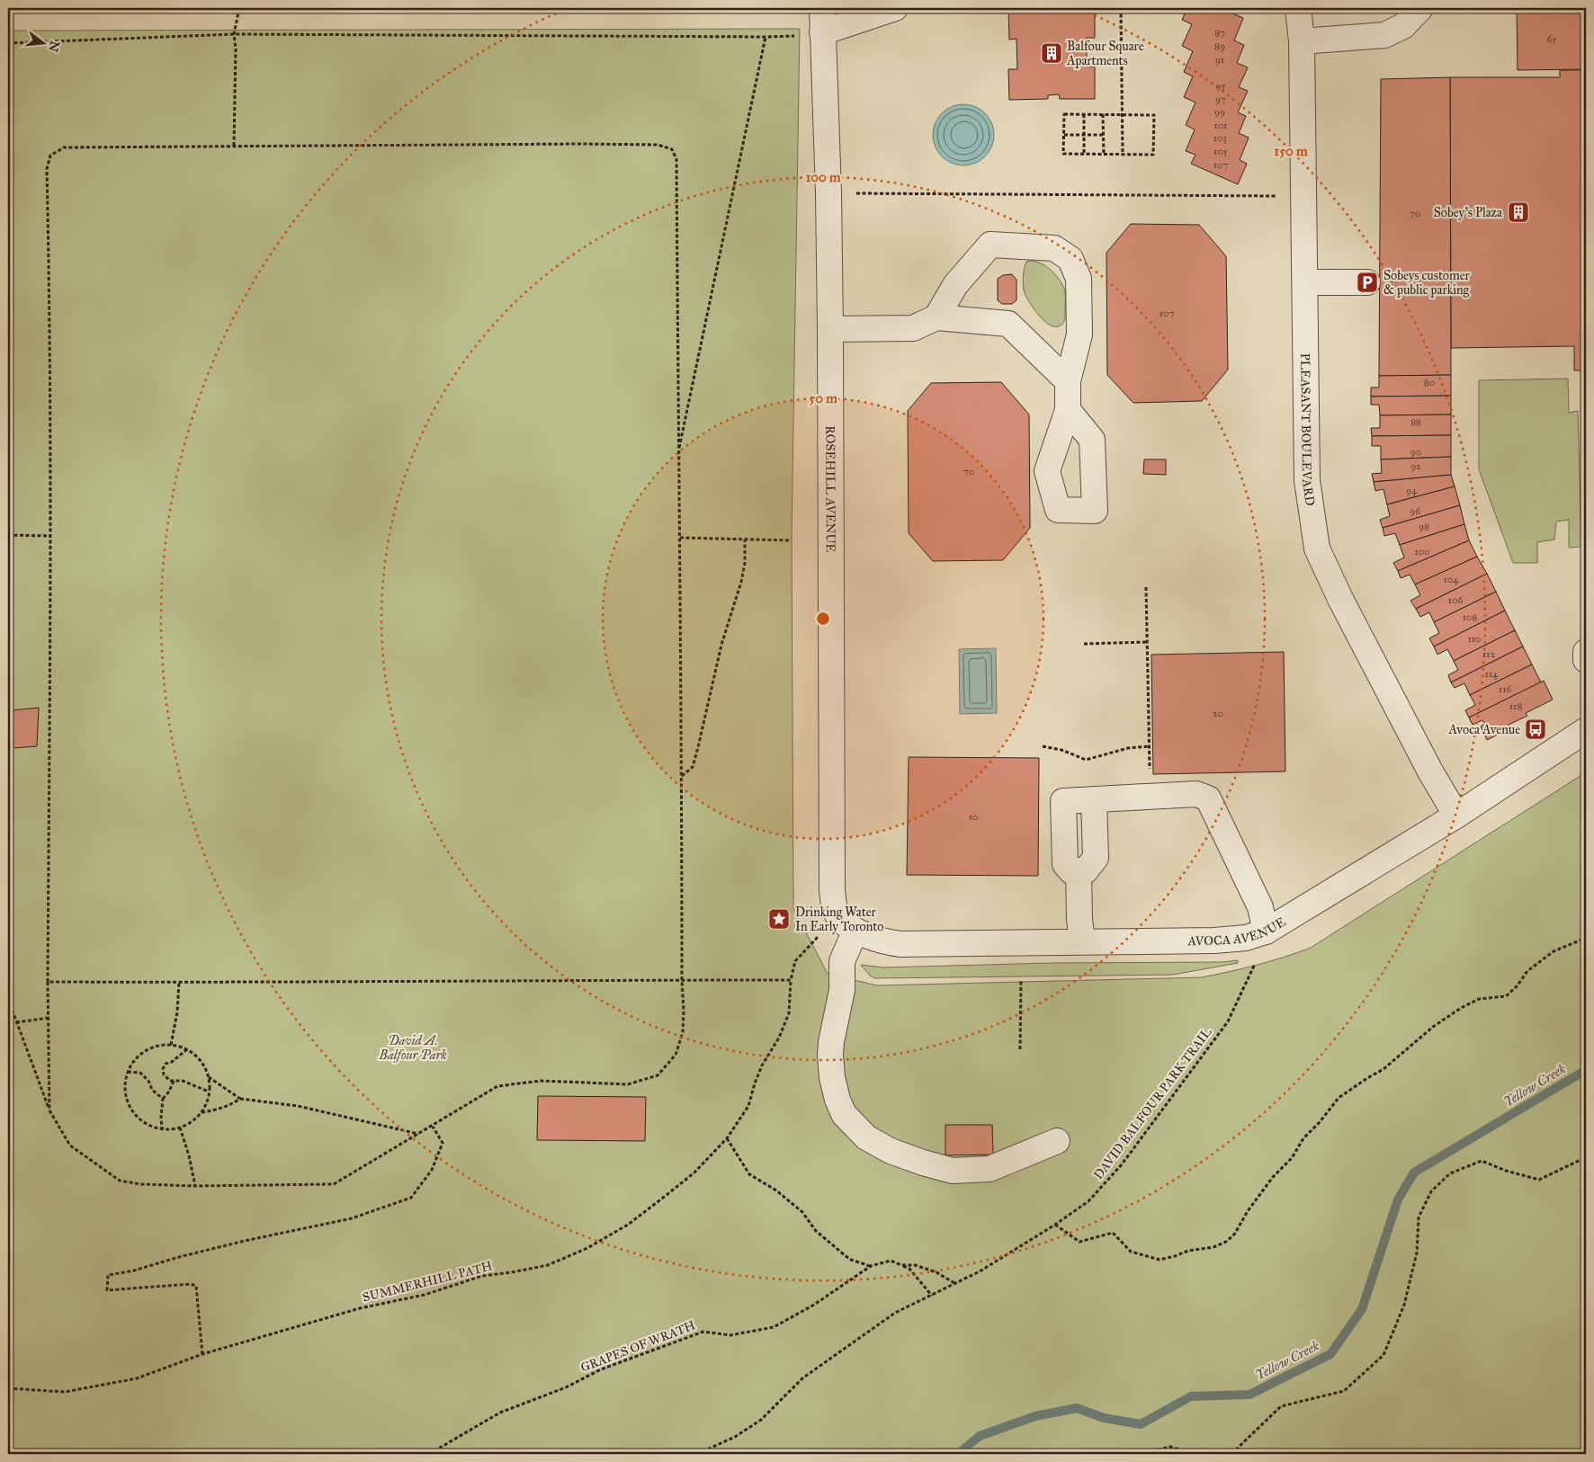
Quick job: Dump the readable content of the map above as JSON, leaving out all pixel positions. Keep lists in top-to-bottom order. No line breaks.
{"streets":{"street":["PLEASANT BOULEVARD","ROSEHILL AVENUE","AVOCA AVENUE"],"path":["DAVID BALFOUR PARK TRAIL","SUMMERHILL PATH","GRAPES OF WRATH"]},"crossings":[["PLEASANT BOULEVARD","AVOCA AVENUE"],["ROSEHILL AVENUE","AVOCA AVENUE"],["ROSEHILL AVENUE","SUMMERHILL PATH"],["AVOCA AVENUE","DAVID BALFOUR PARK TRAIL"],["AVOCA AVENUE","SUMMERHILL PATH"],["DAVID BALFOUR PARK TRAIL","GRAPES OF WRATH"]],"water":["Yellow Creek"],"parks":["David A. Balfour Park"],"places":{"building":["Balfour Square Apartments","Sobey's Plaza"],"parking":["Sobeys customer & public parking"],"bus stop":["Avoca Avenue"],"place":["Drinking Water In Early Toronto"]},"house_numbers":["87","65","89","91","95","97","99","101","103","105","107","70","107","80","88","90","92","70","94","96","98","100","104","106","108","110","112","114","116","118","20","10"],"north":"right","rings":["150 m","100 m","50 m"]}
